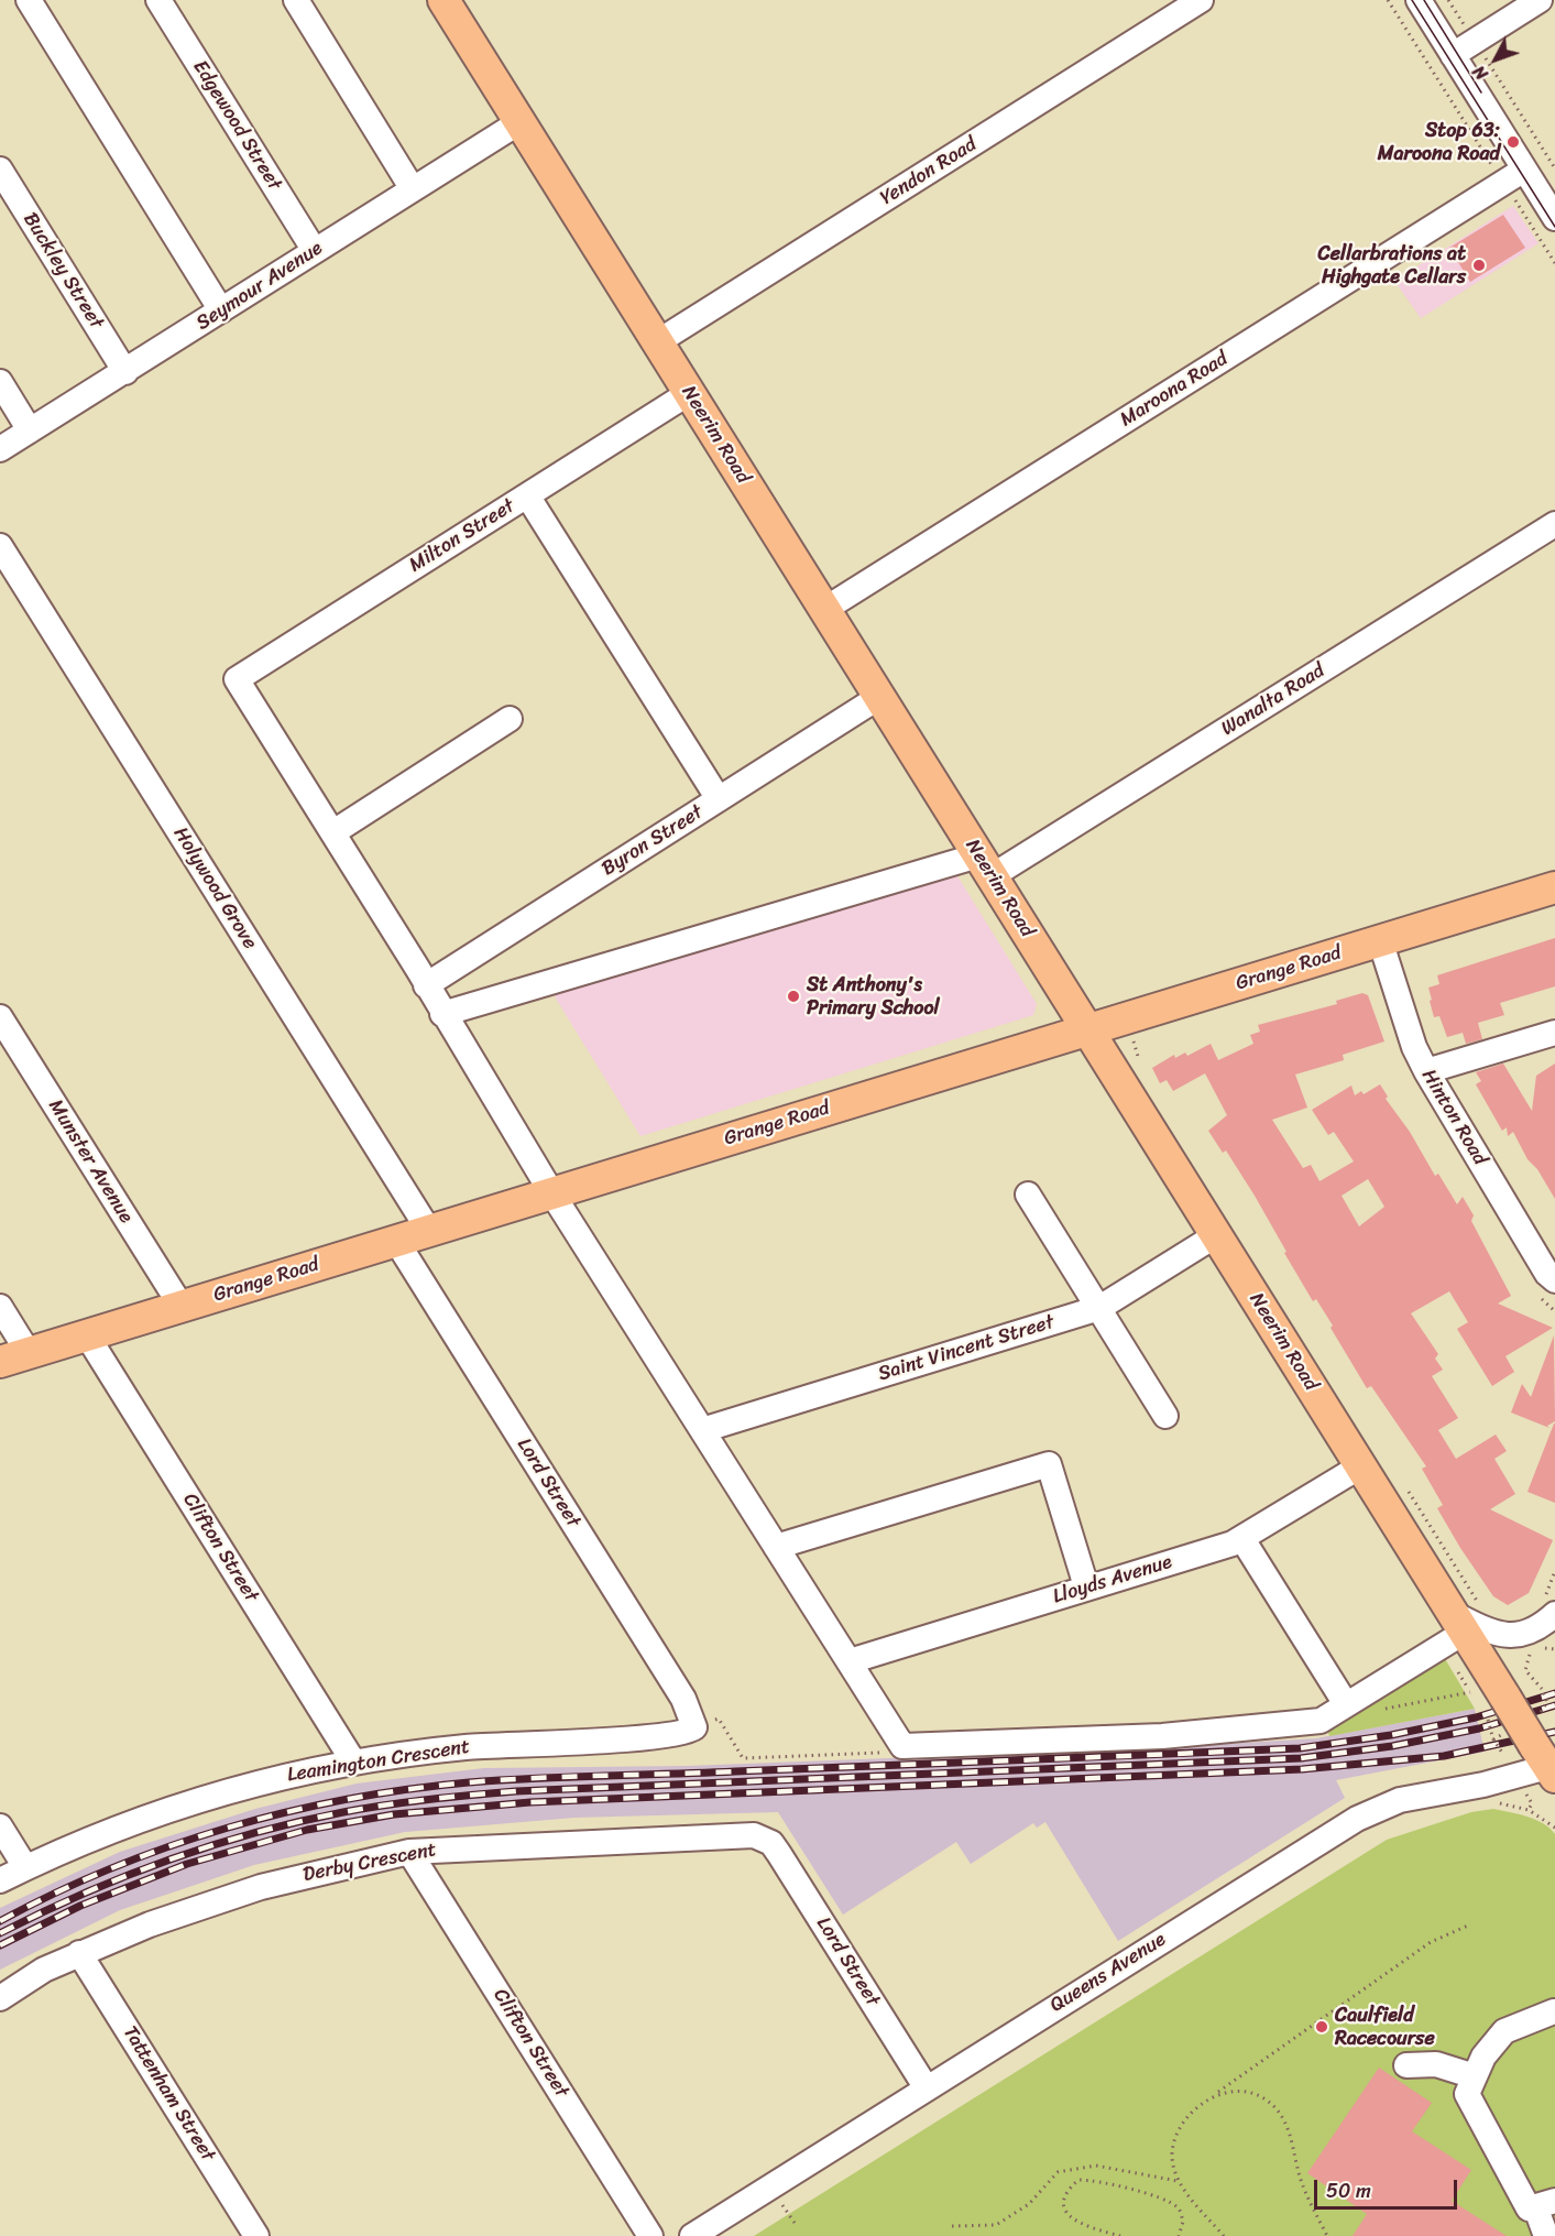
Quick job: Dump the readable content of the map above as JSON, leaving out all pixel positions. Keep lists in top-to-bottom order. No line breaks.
{"streets":{"main road":["Neerim Road","Grange Road"],"street":["Edgewood Street","Yendon Road","Buckley Street","Seymour Avenue","Maroona Road","Milton Street","Wanalta Road","Byron Street","Holywood Grove","Hinton Road","Munster Avenue","Saint Vincent Street","Lord Street","Clifton Street","Lloyds Avenue","Leamington Crescent","Derby Crescent","Queens Avenue","Tattenham Street"]},"crossings":[["Edgewood Street","Seymour Avenue"],["Yendon Road","Neerim Road"],["Buckley Street","Seymour Avenue"],["Seymour Avenue","Neerim Road"],["Maroona Road","Neerim Road"],["Neerim Road","Milton Street"],["Neerim Road","Wanalta Road"],["Neerim Road","Byron Street"],["Neerim Road","Grange Road"],["Neerim Road","Saint Vincent Street"],["Neerim Road","Lloyds Avenue"],["Neerim Road","Queens Avenue"],["Holywood Grove","Grange Road"],["Grange Road","Hinton Road"],["Grange Road","Munster Avenue"],["Grange Road","Lord Street"],["Grange Road","Clifton Street"],["Lord Street","Leamington Crescent"],["Lord Street","Derby Crescent"],["Lord Street","Queens Avenue"],["Clifton Street","Leamington Crescent"],["Clifton Street","Derby Crescent"],["Derby Crescent","Tattenham Street"]],"places":["Stop 63: Maroona Road","Cellarbrations at Highgate Cellars","St Anthony's Primary School","Caulfield Racecourse"],"scale_bar":"50 m","north":"bottom left"}
